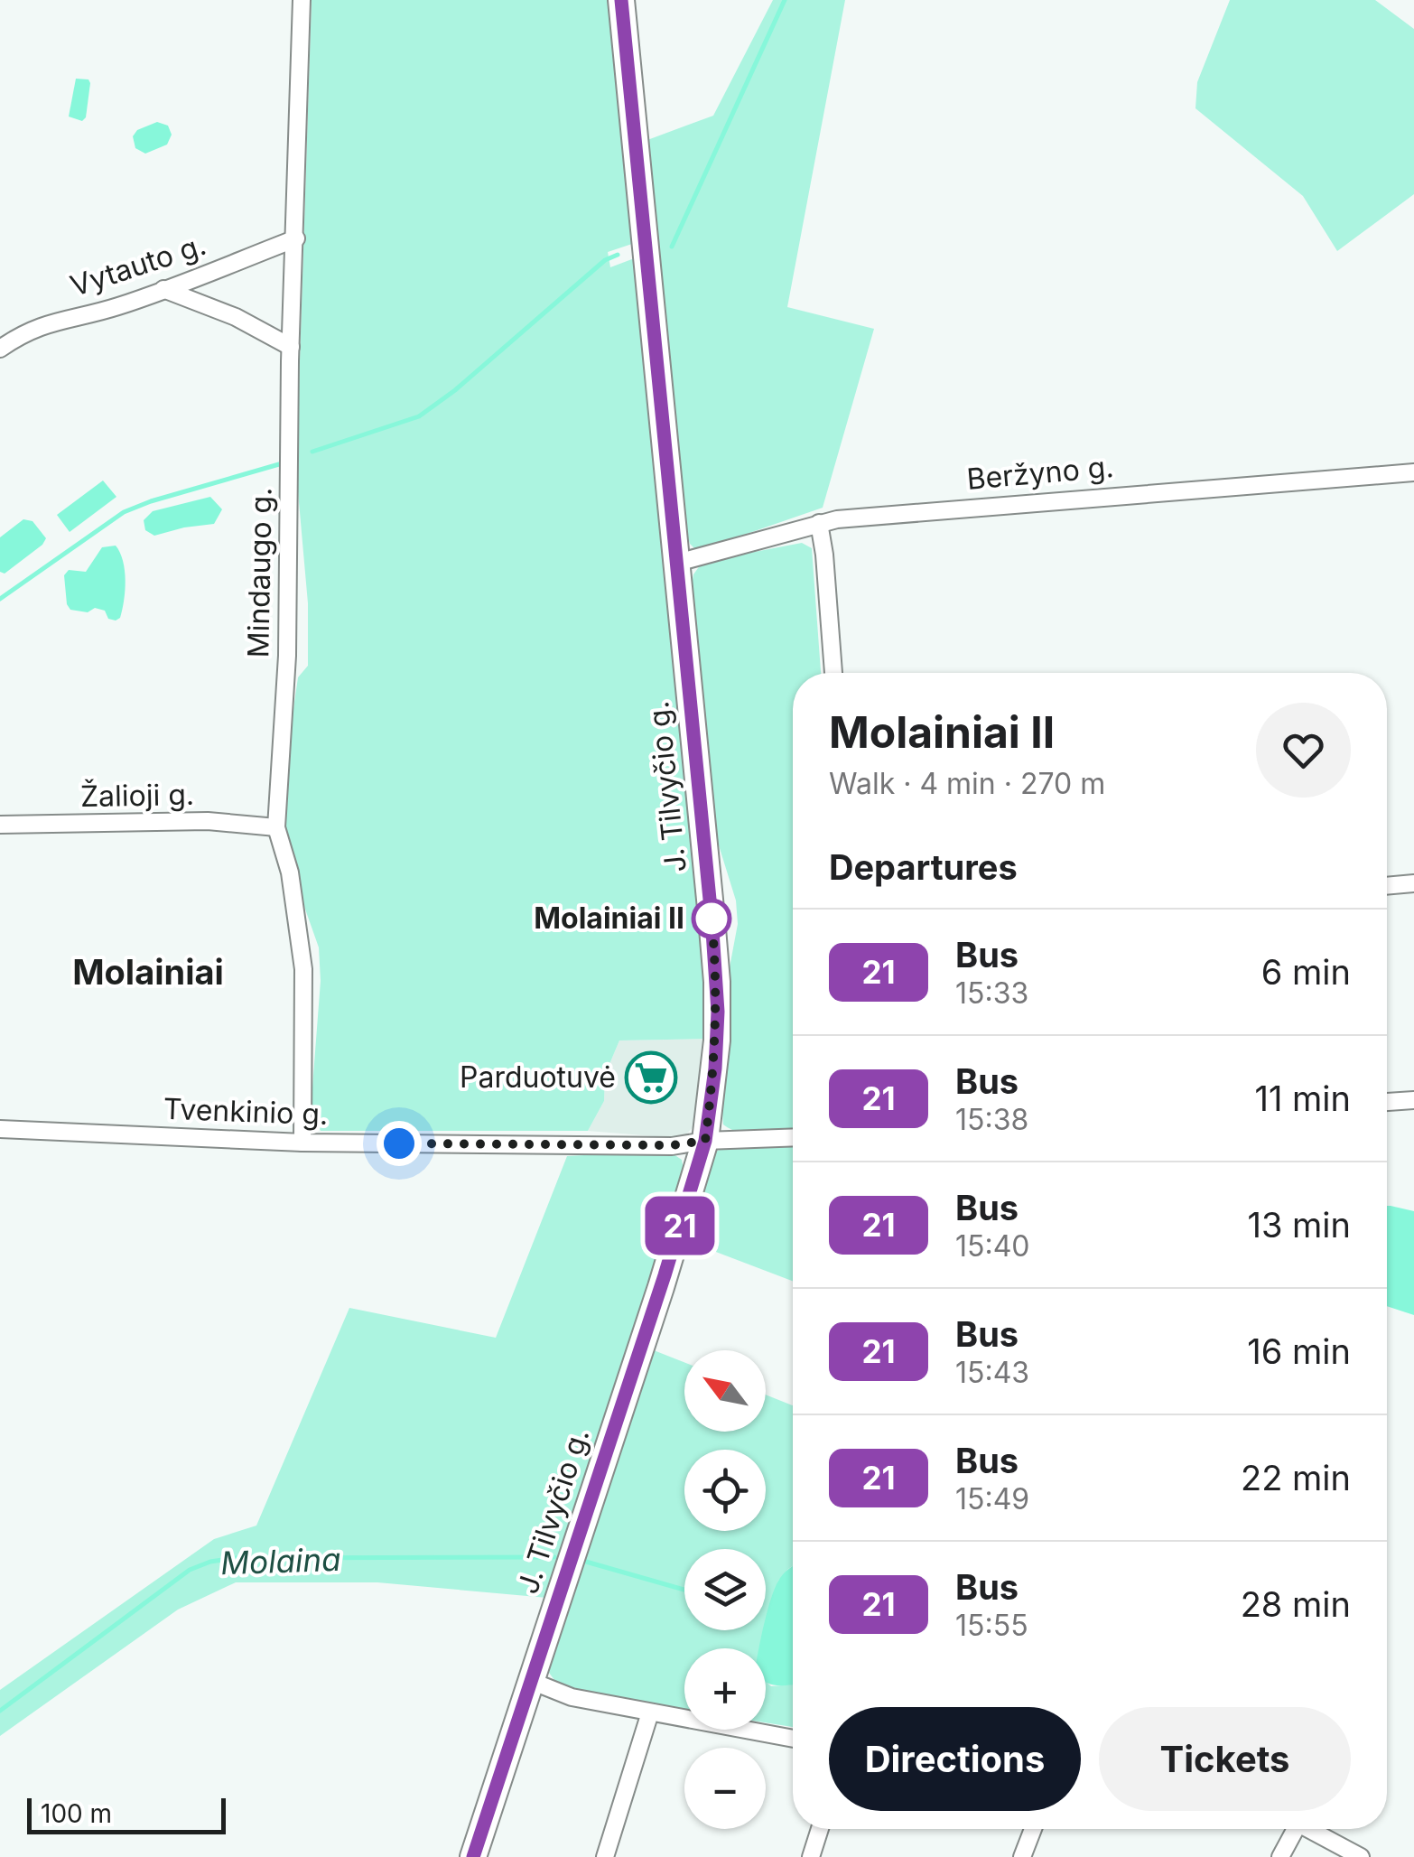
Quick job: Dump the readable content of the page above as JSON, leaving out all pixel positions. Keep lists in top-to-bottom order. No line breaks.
{"streets":{"main road":["J. Tilvyčio g."],"street":["Vytauto g.","Beržyno g.","Mindaugo g.","Žalioji g.","Tvenkinio g."]},"crossings":[["Vytauto g.","Mindaugo g."],["Beržyno g.","J. Tilvyčio g."],["Mindaugo g.","Žalioji g."],["Mindaugo g.","Tvenkinio g."],["J. Tilvyčio g.","Tvenkinio g."]],"districts":["Molainiai"],"water":["Molaina"],"places":{"other":["Molainiai II"],"supermarket":["Parduotuvė"]},"lines":["bus line 21"],"scale_bar":"100 m","north":"top left","page":{"on_map":"21","heading":[["Molainiai II","Walk · 4 min · 270 m"],"Departures"],"list":[{"mark":"21","name":"Bus","note":"15:33","value":"6 min"},{"mark":"21","name":"Bus","note":"15:38","value":"11 min"},{"mark":"21","name":"Bus","note":"15:40","value":"13 min"},{"mark":"21","name":"Bus","note":"15:43","value":"16 min"},{"mark":"21","name":"Bus","note":"15:49","value":"22 min"},{"mark":"21","name":"Bus","note":"15:55","value":"28 min"}],"map_buttons":["+","−"],"buttons":["Directions","Tickets"],"scale":"100 m"}}
